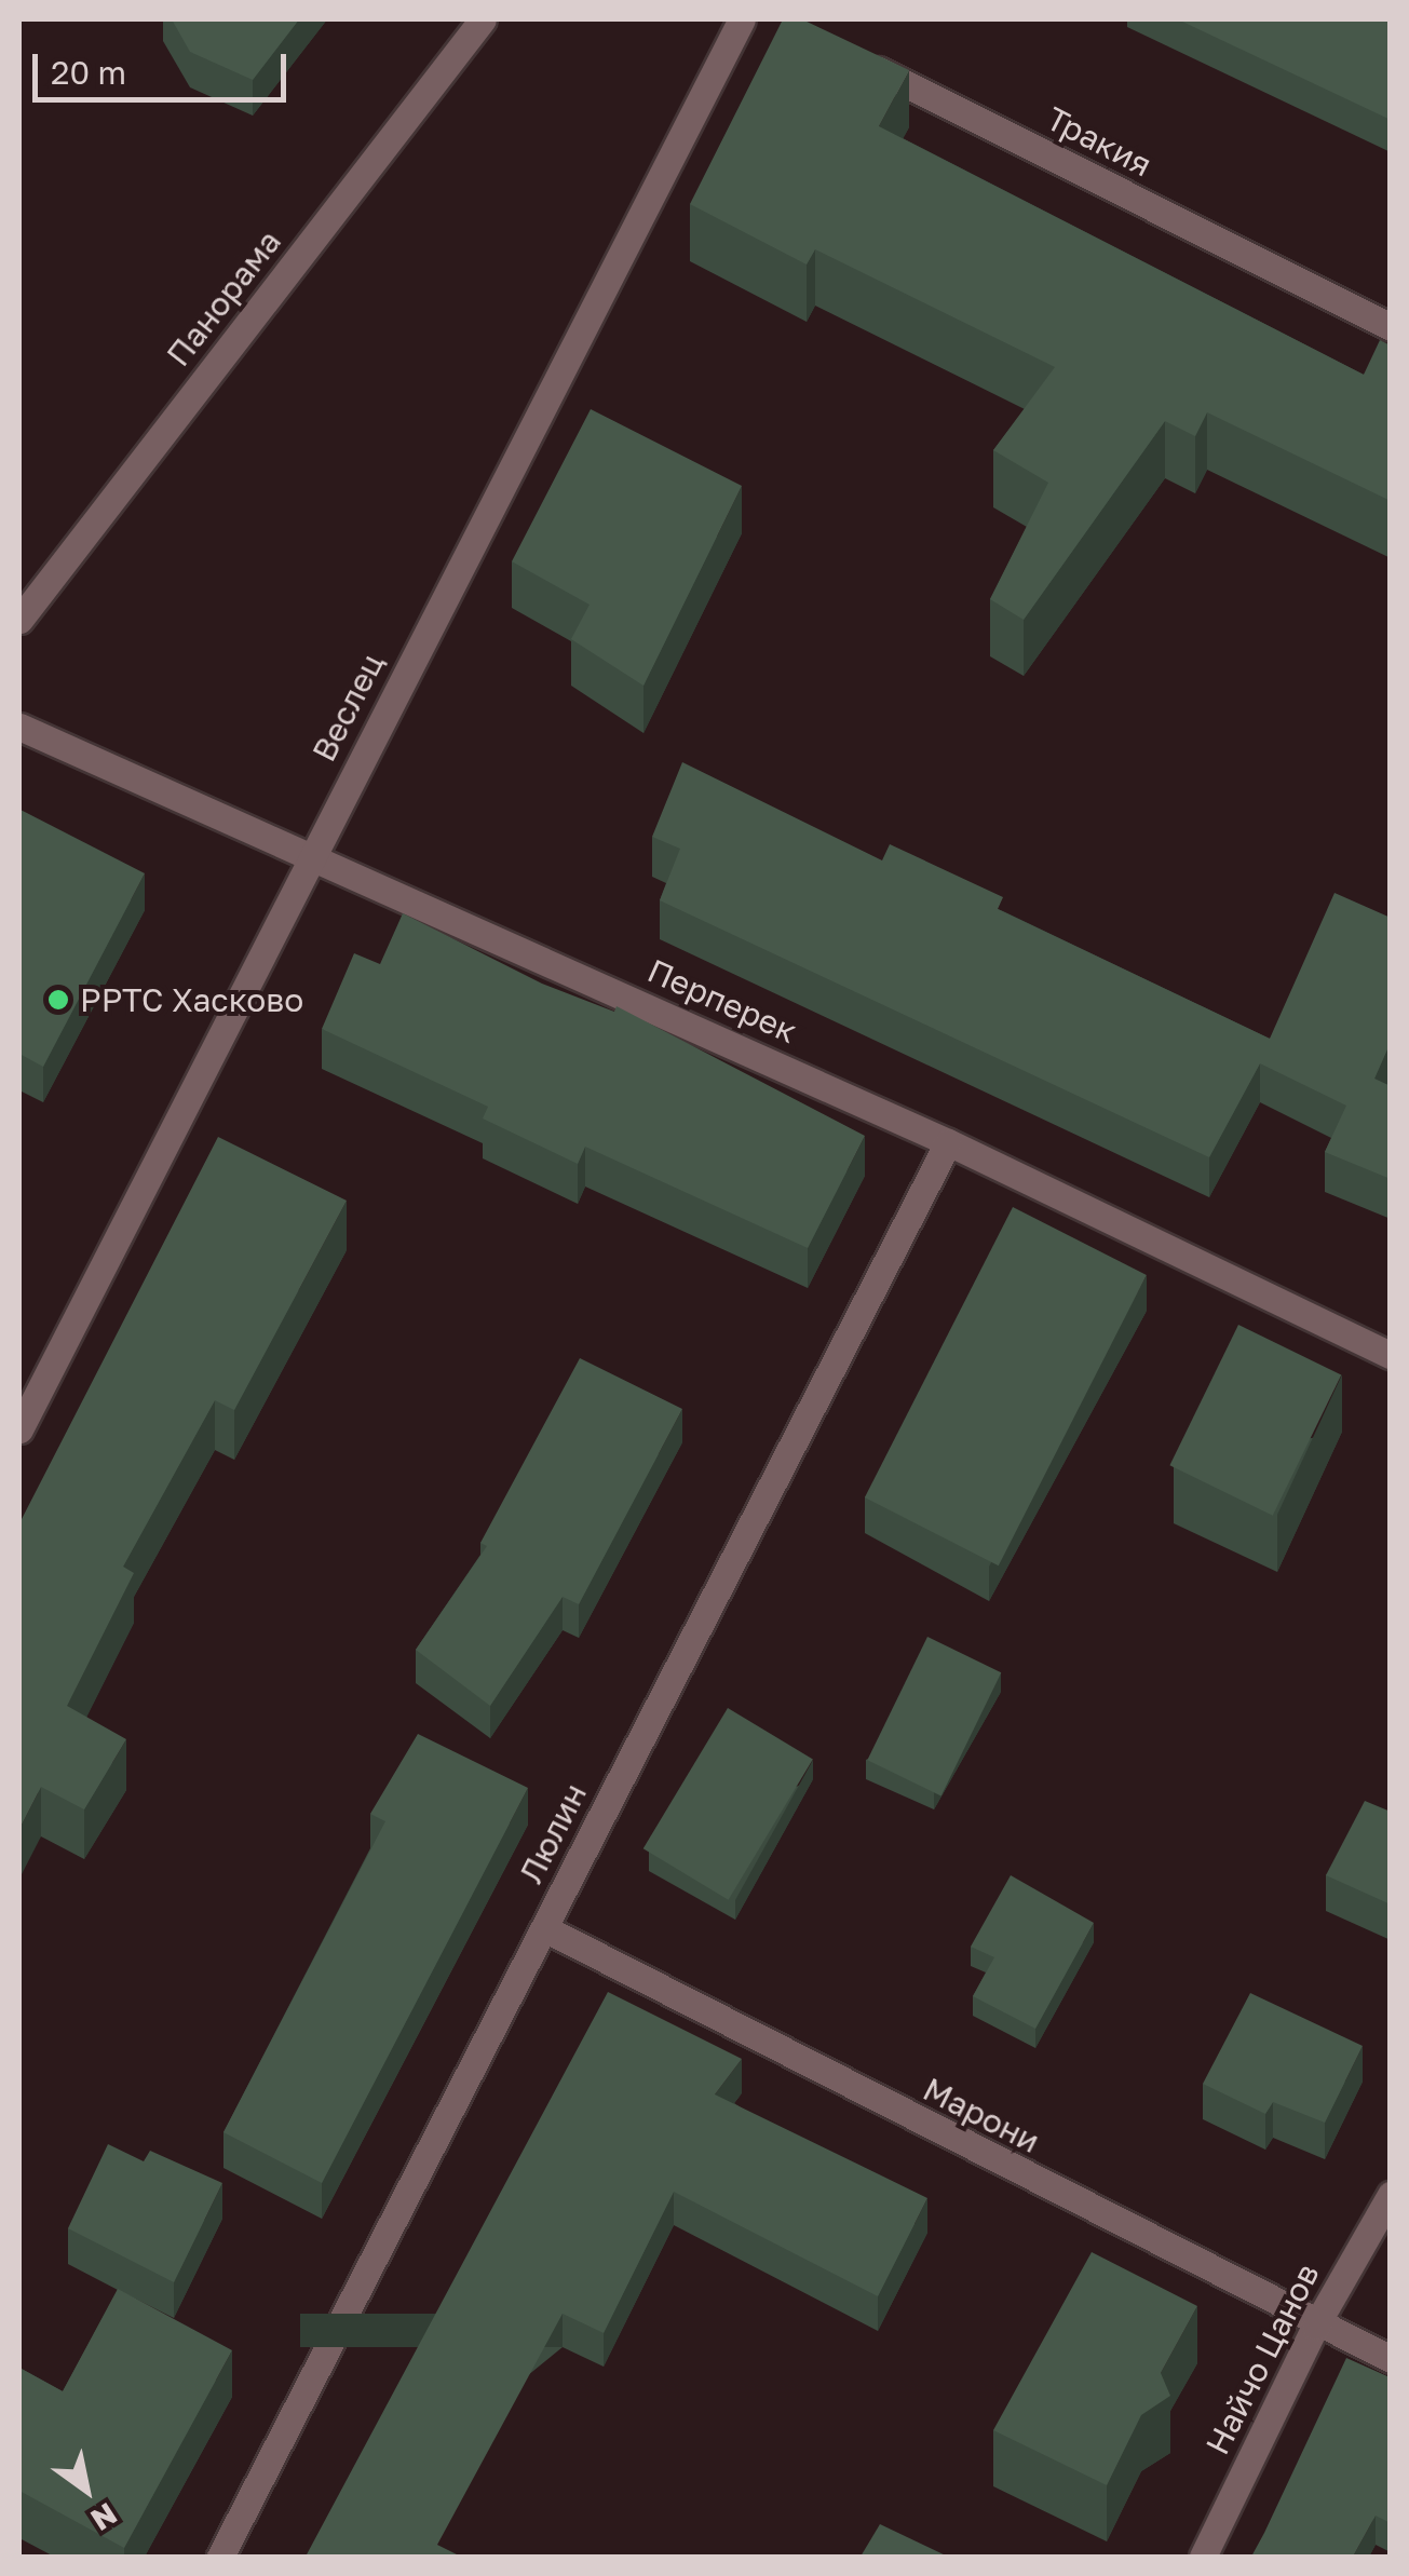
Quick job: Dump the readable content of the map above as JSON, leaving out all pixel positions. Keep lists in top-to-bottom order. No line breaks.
{"streets":{"street":["Тракия","Панорама","Веслец","Перперек","Люлин","Марони","Найчо Цанов"]},"crossings":[["Веслец","Перперек"],["Перперек","Люлин"],["Люлин","Марони"],["Марони","Найчо Цанов"]],"places":["РРТС Хасково"],"scale_bar":"20 m","north":"bottom right"}
